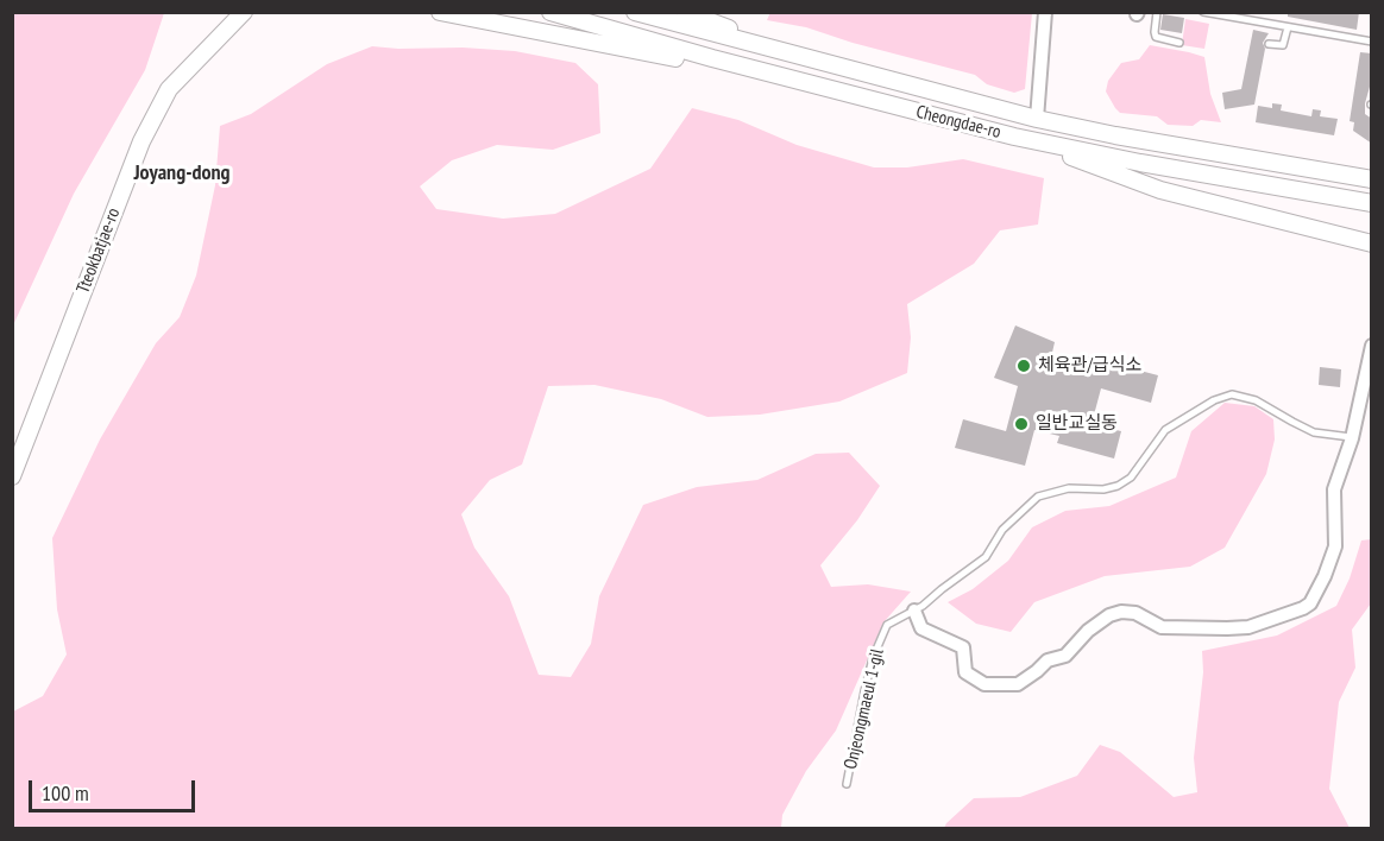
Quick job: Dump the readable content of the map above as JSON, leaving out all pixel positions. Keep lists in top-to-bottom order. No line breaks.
{"streets":{"street":["Cheongdae-ro","Tteokbatjae-ro"],"lane":["Onjeongmaeul 1-gil"]},"districts":["Joyang-dong"],"places":["체육관/급식소","일반교실동"],"scale_bar":"100 m"}
